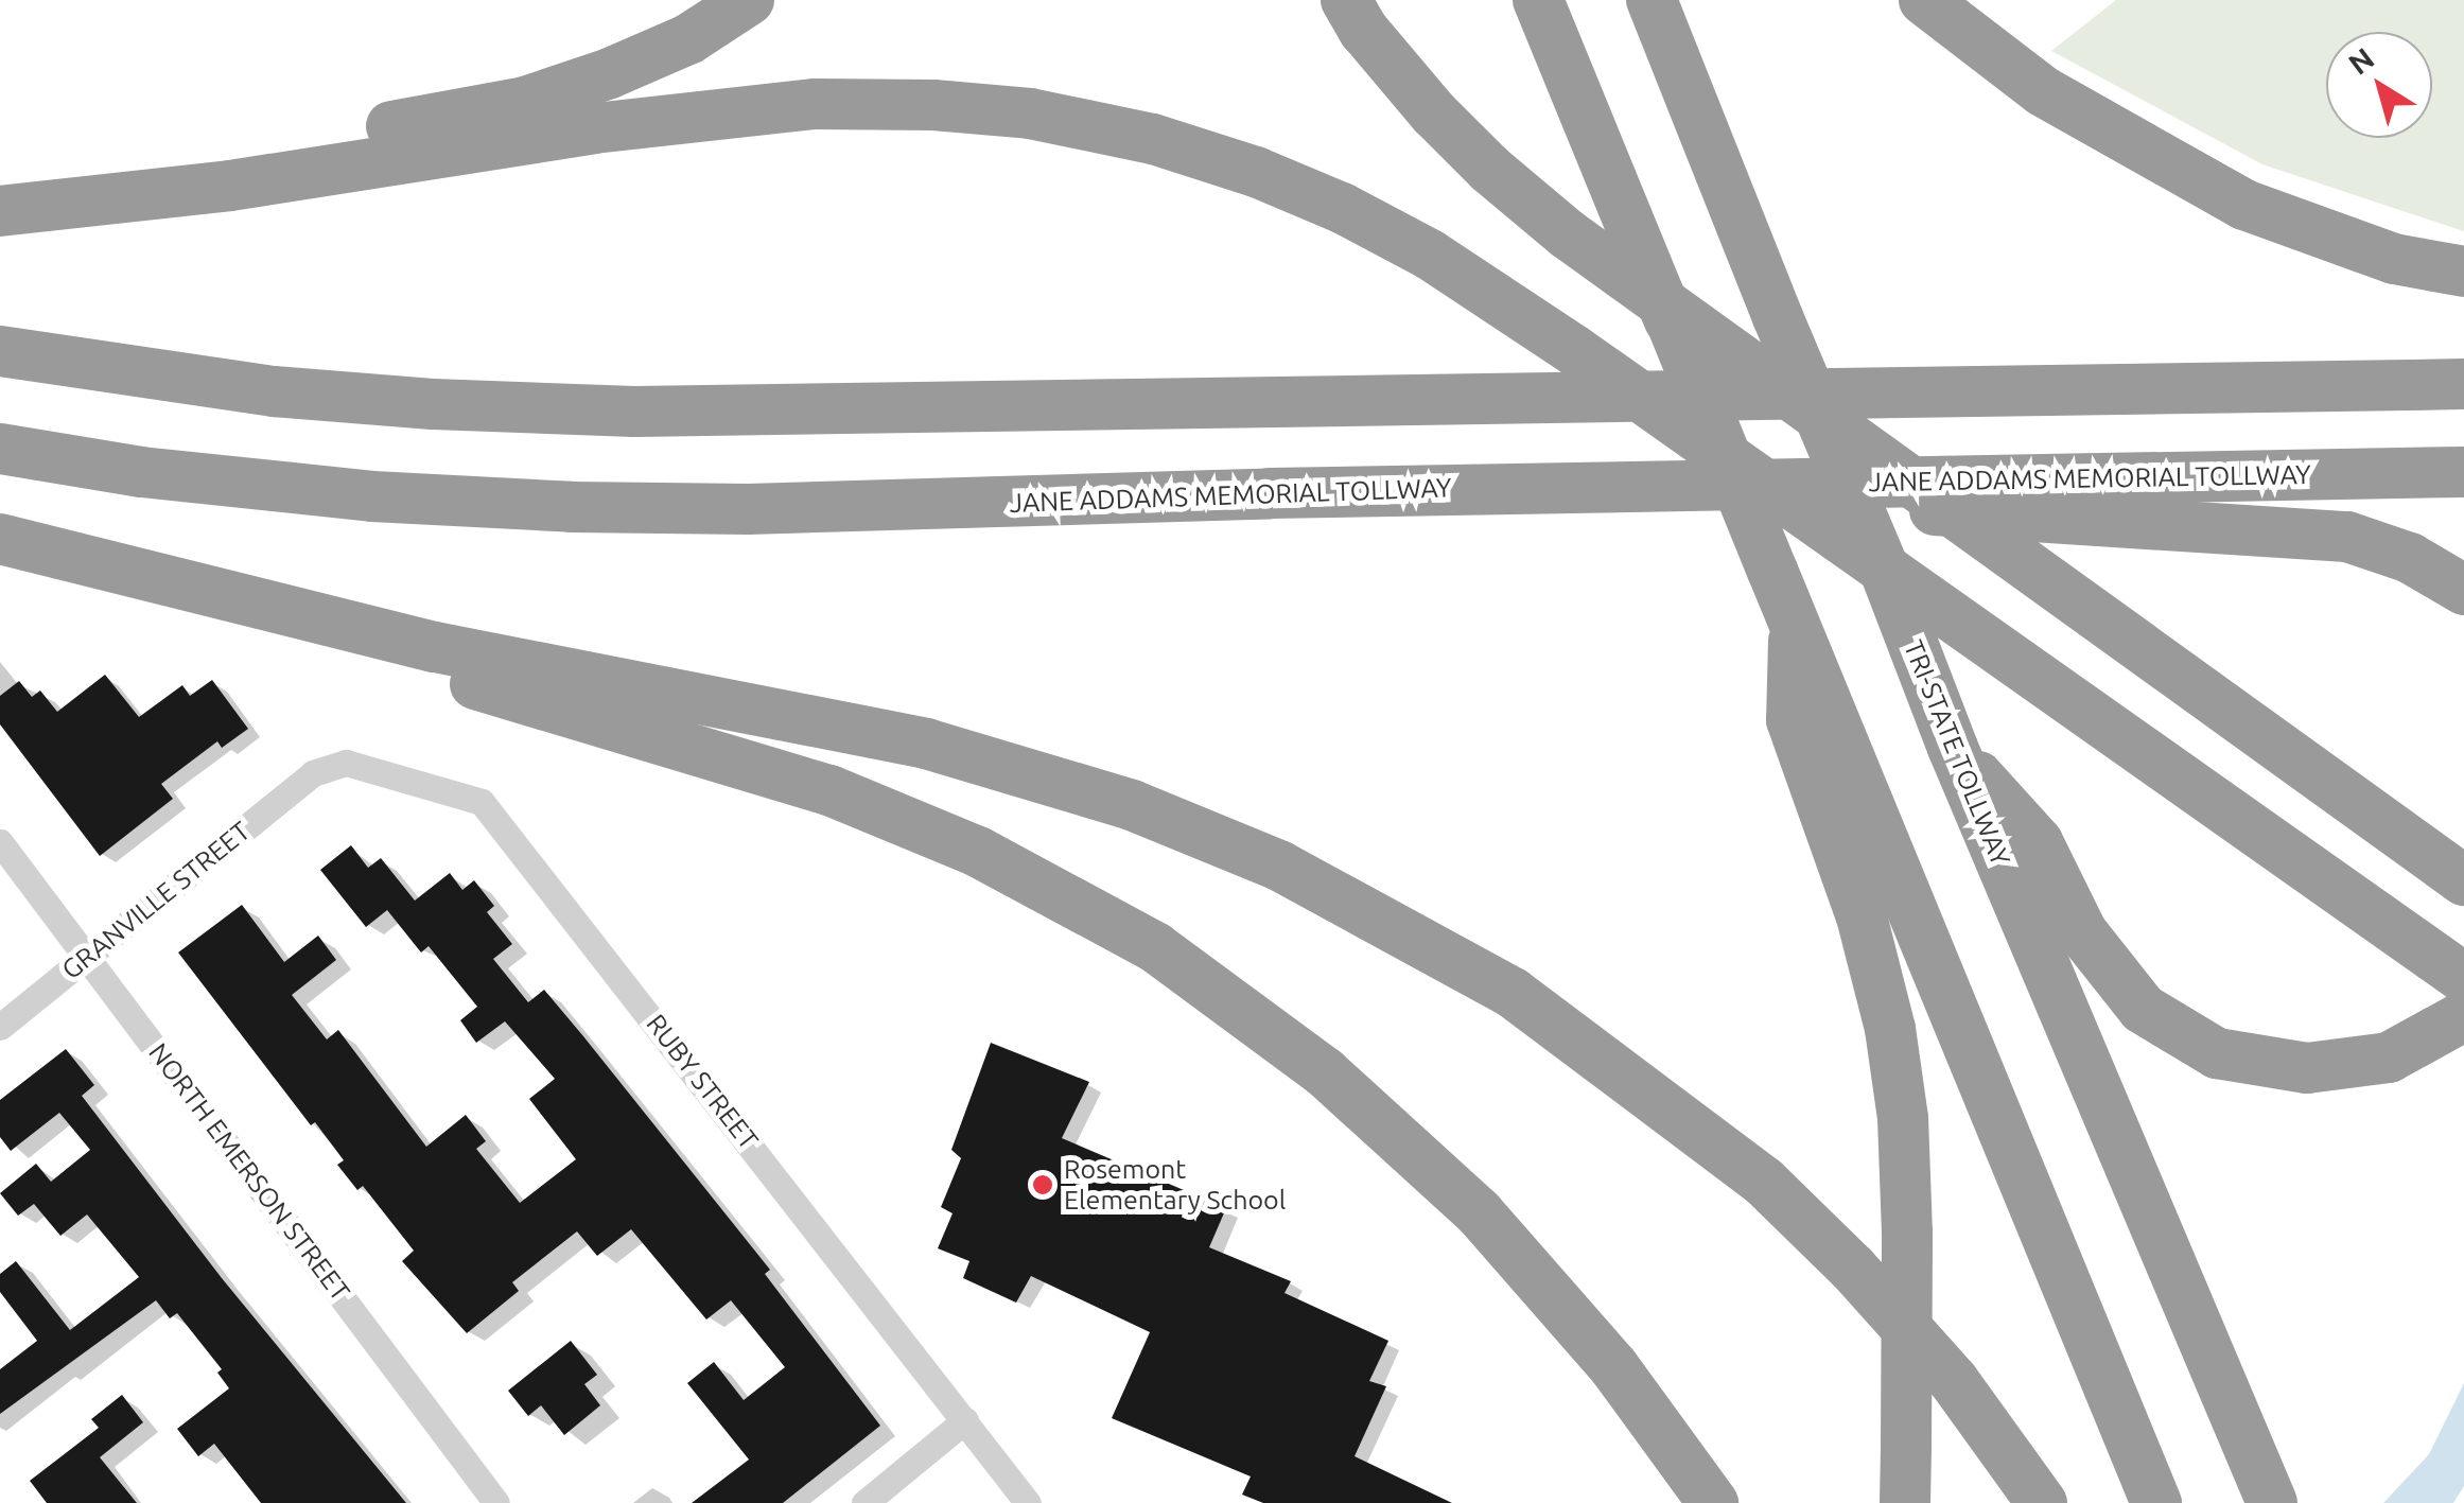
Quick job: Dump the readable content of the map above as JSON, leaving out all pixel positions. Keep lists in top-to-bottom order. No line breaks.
{"streets":{"highway":["JANE ADDAMS MEMORIAL TOLLWAY","TRI-STATE TOLLWAY"],"street":["GRANVILLE STREET","RUBY STREET","NORTH EMERSON STREET"]},"crossings":[["GRANVILLE STREET","RUBY STREET"],["GRANVILLE STREET","NORTH EMERSON STREET"]],"places":["Rosemont Elementary School"],"north":"top left"}
